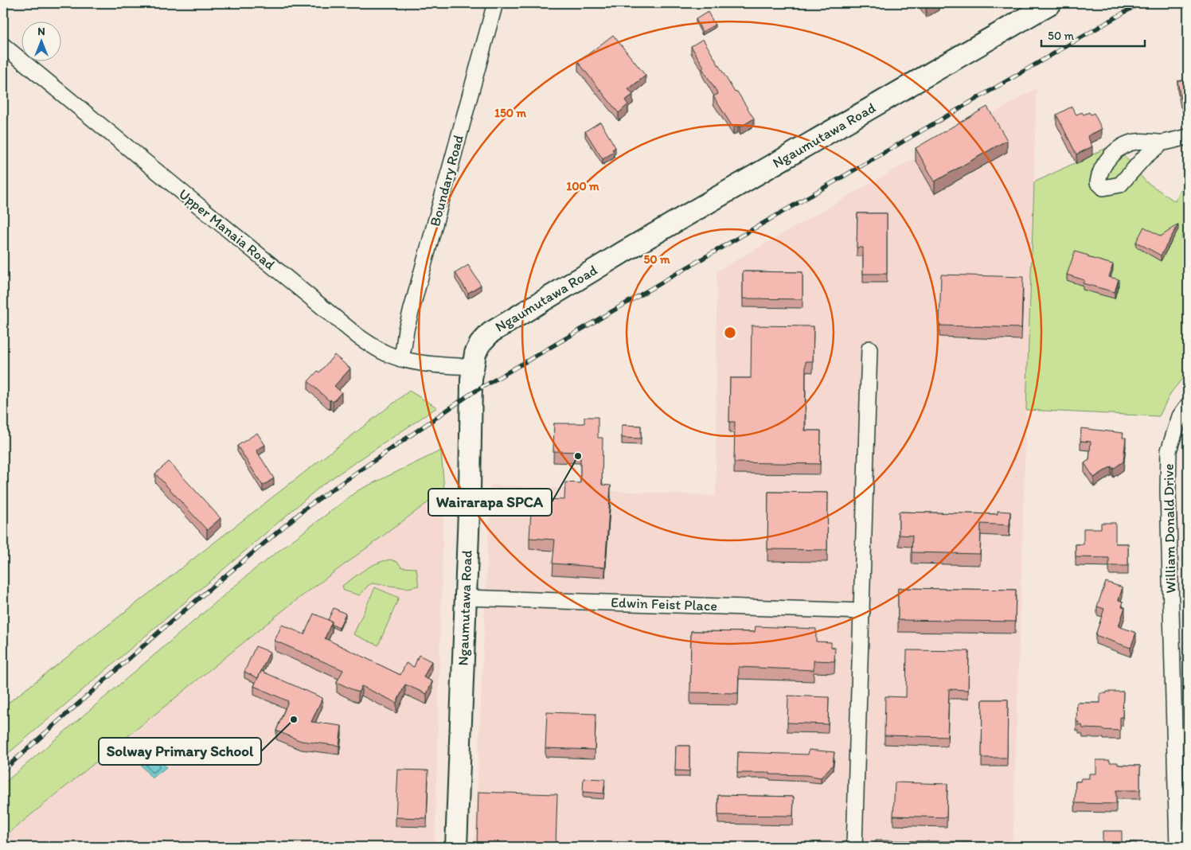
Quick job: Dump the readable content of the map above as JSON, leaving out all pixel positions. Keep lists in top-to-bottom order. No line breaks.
{"streets":{"main road":["Ngaumutawa Road"],"street":["Boundary Road","Upper Manaia Road","William Donald Drive","Edwin Feist Place"]},"crossings":[["Ngaumutawa Road","Upper Manaia Road"],["Ngaumutawa Road","Edwin Feist Place"],["Boundary Road","Upper Manaia Road"]],"places":["Wairarapa SPCA","Solway Primary School"],"scale_bar":"50 m","north":"top","rings":["150 m","100 m","50 m"]}
